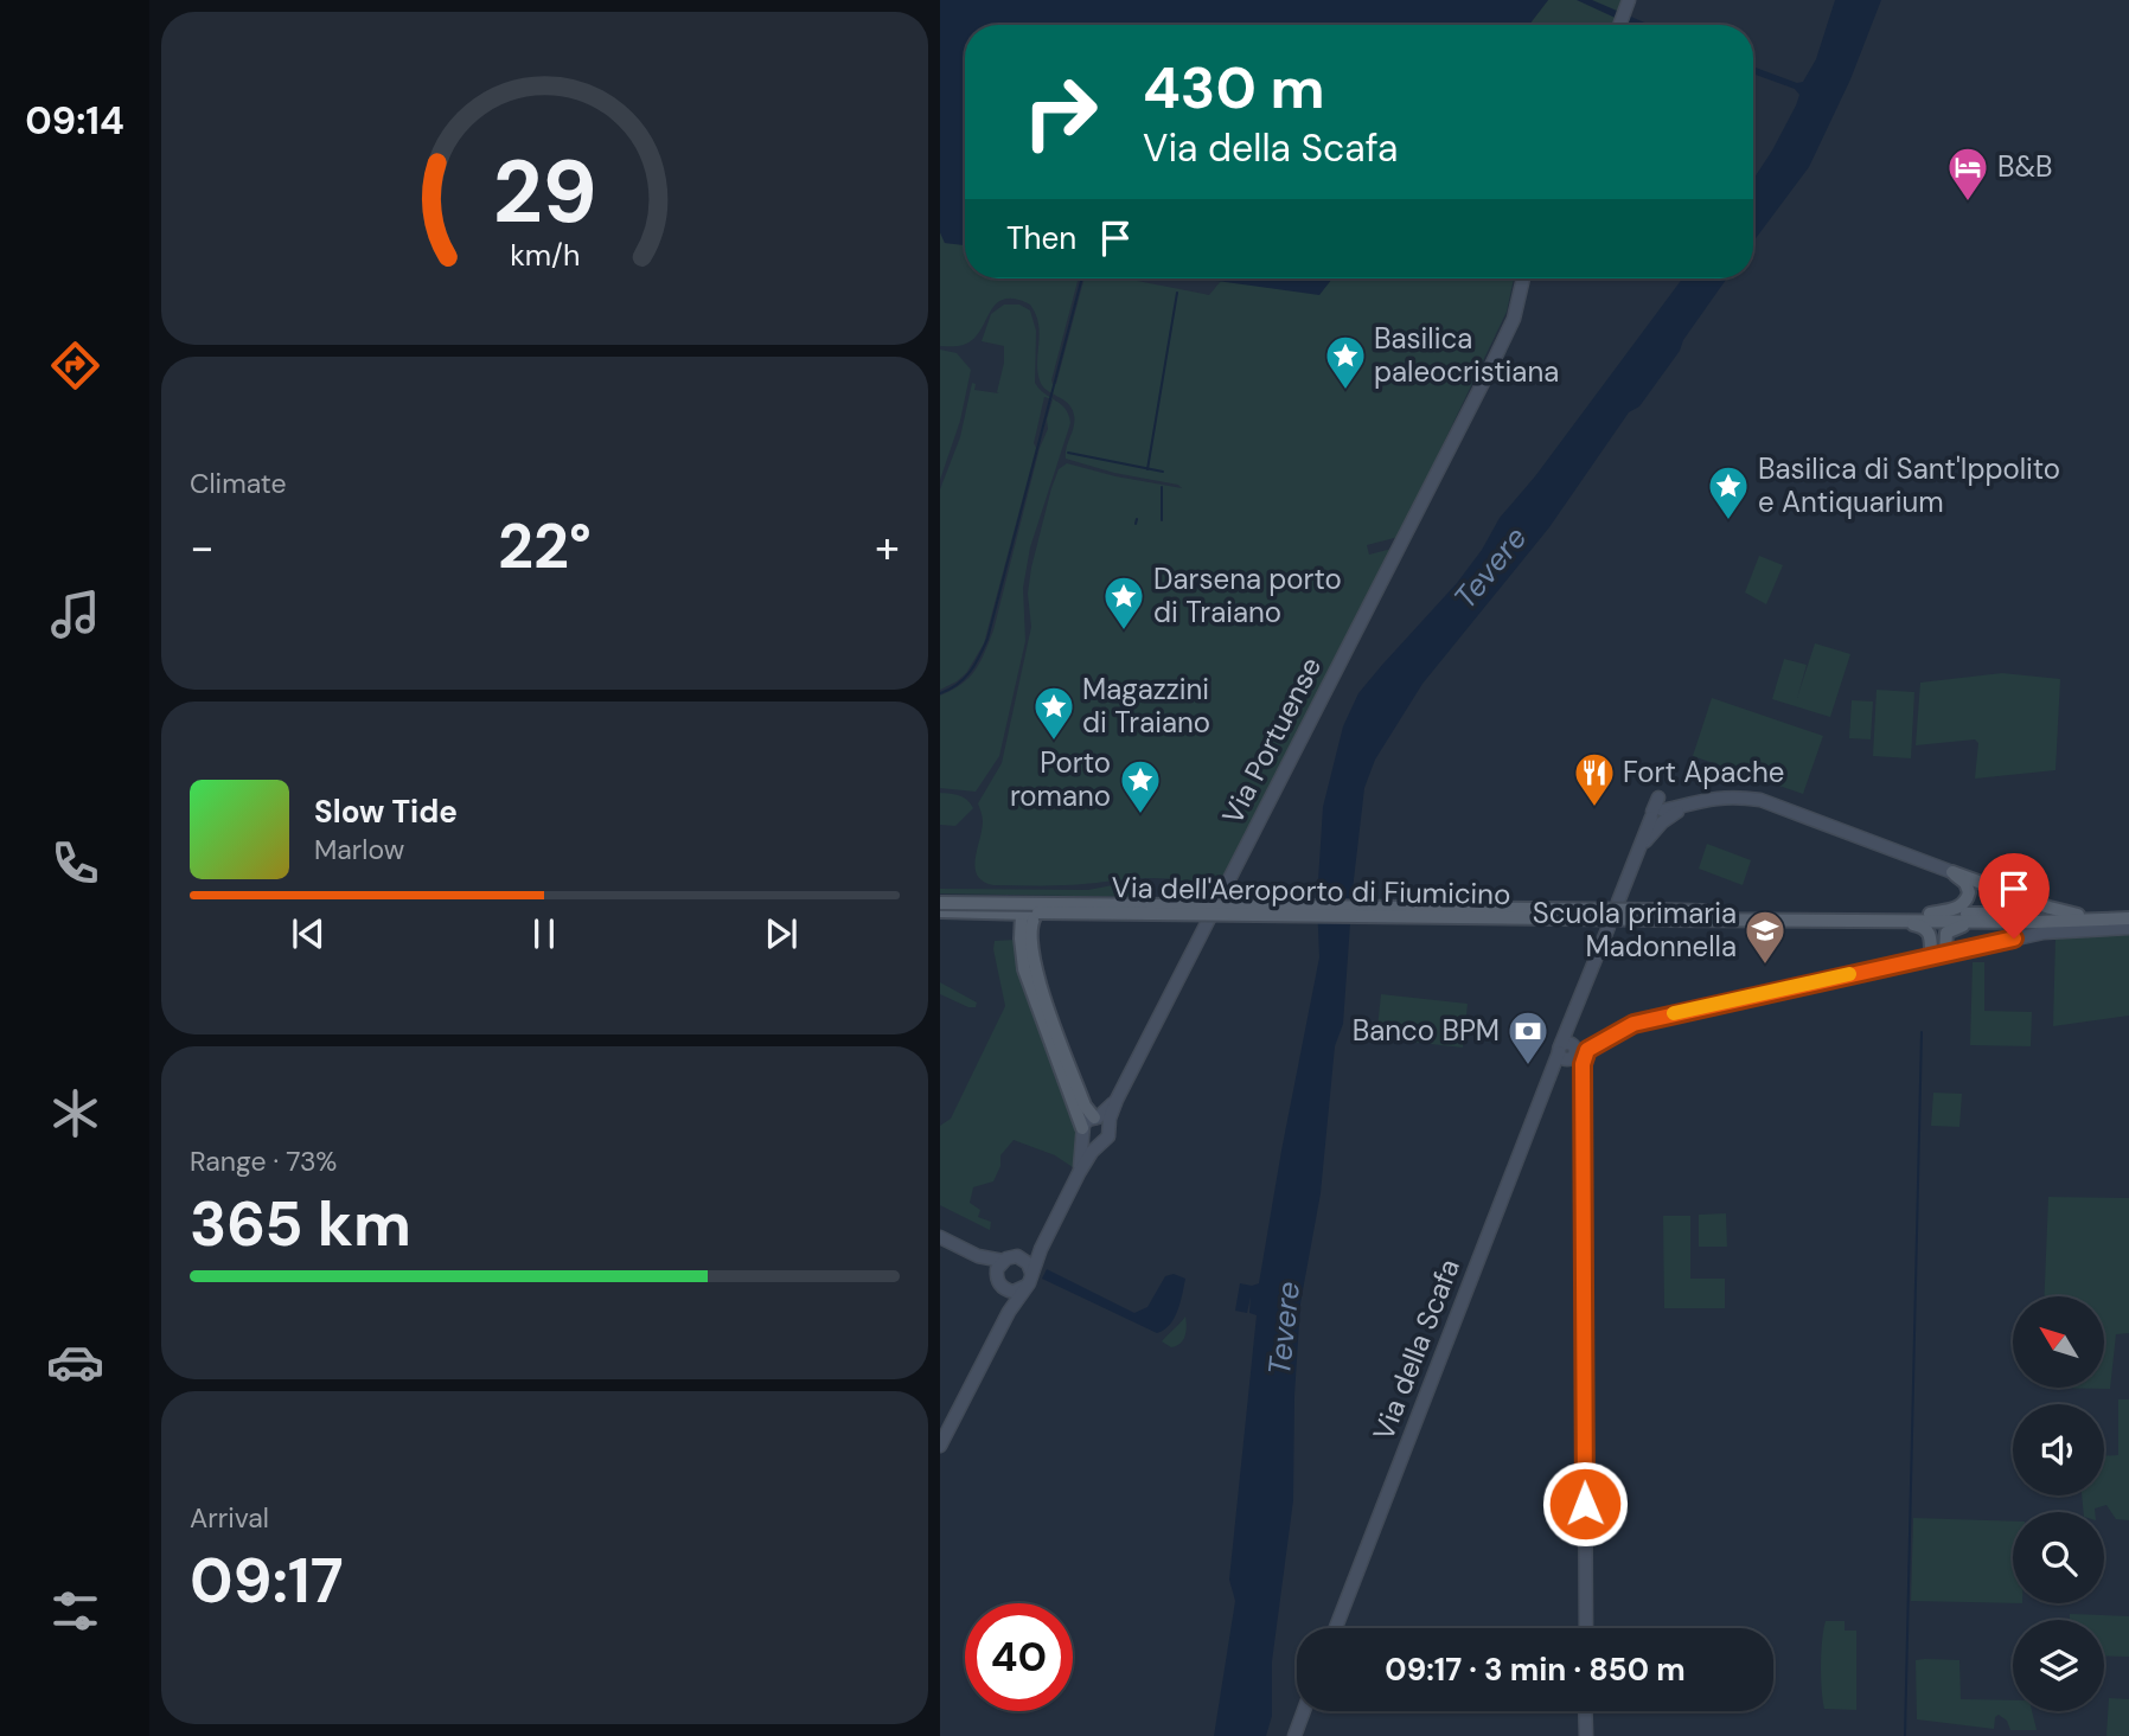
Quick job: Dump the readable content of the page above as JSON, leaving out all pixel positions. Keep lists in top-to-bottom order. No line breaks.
{"streets":{"main road":["Via dell'Aeroporto di Fiumicino"],"street":["Via Portuense","Via della Scafa"]},"water":["Tevere"],"places":{"hotel":["B&B"],"place":["Basilica paleocristiana","Basilica di Sant'Ippolito e Antiquarium","Darsena porto di Traiano","Magazzini di Traiano","Porto romano"],"restaurant":["Fort Apache"],"school or university":["Scuola primaria Madonnella"],"bank":["Banco BPM"]},"north":"top left","page":{"tabs":"09:14","turn":["430 m","Via della Scafa"],"then":"Then","tile":["Climate",["Range · 73%","365 km"],["Arrival","09:17"]],"heat":["−","22°","+"],"song":["Slow Tide","Marlow"],"limit":"40","trip":"09:17 · 3 min · 850 m","gauge":["29","km/h"]}}
